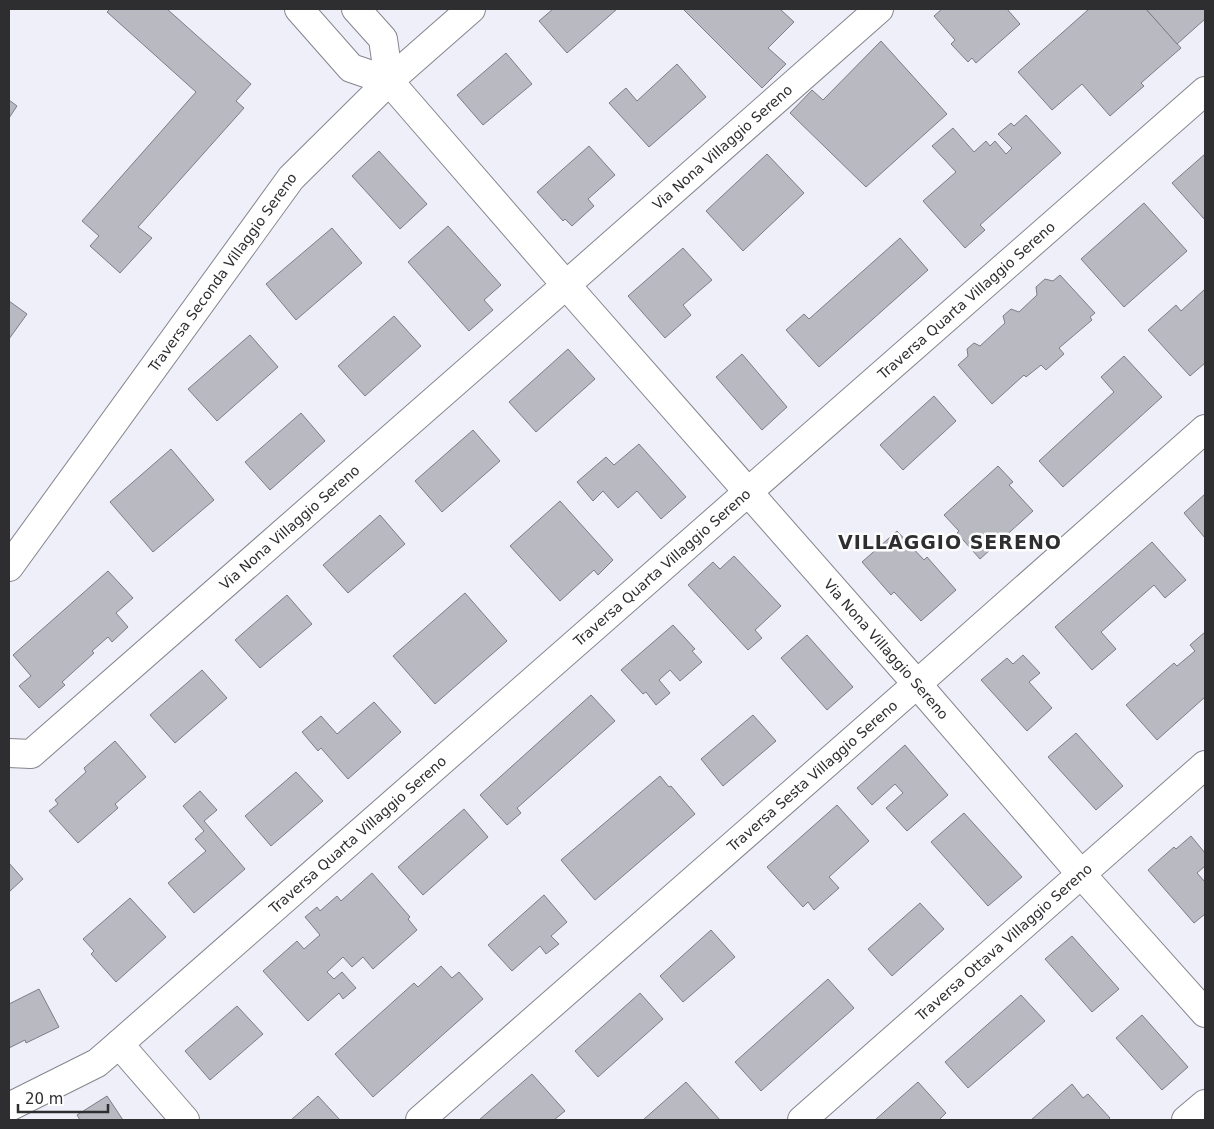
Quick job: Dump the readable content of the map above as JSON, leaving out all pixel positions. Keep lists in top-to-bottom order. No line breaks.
{"streets":{"street":["Via Nona Villaggio Sereno","Traversa Seconda Villaggio Sereno","Traversa Quarta Villaggio Sereno","Traversa Sesta Villaggio Sereno","Traversa Ottava Villaggio Sereno"]},"crossings":[["Via Nona Villaggio Sereno","Traversa Seconda Villaggio Sereno"],["Via Nona Villaggio Sereno","Traversa Quarta Villaggio Sereno"],["Via Nona Villaggio Sereno","Traversa Sesta Villaggio Sereno"],["Via Nona Villaggio Sereno","Traversa Ottava Villaggio Sereno"]],"districts":["VILLAGGIO SERENO"],"scale_bar":"20 m"}
